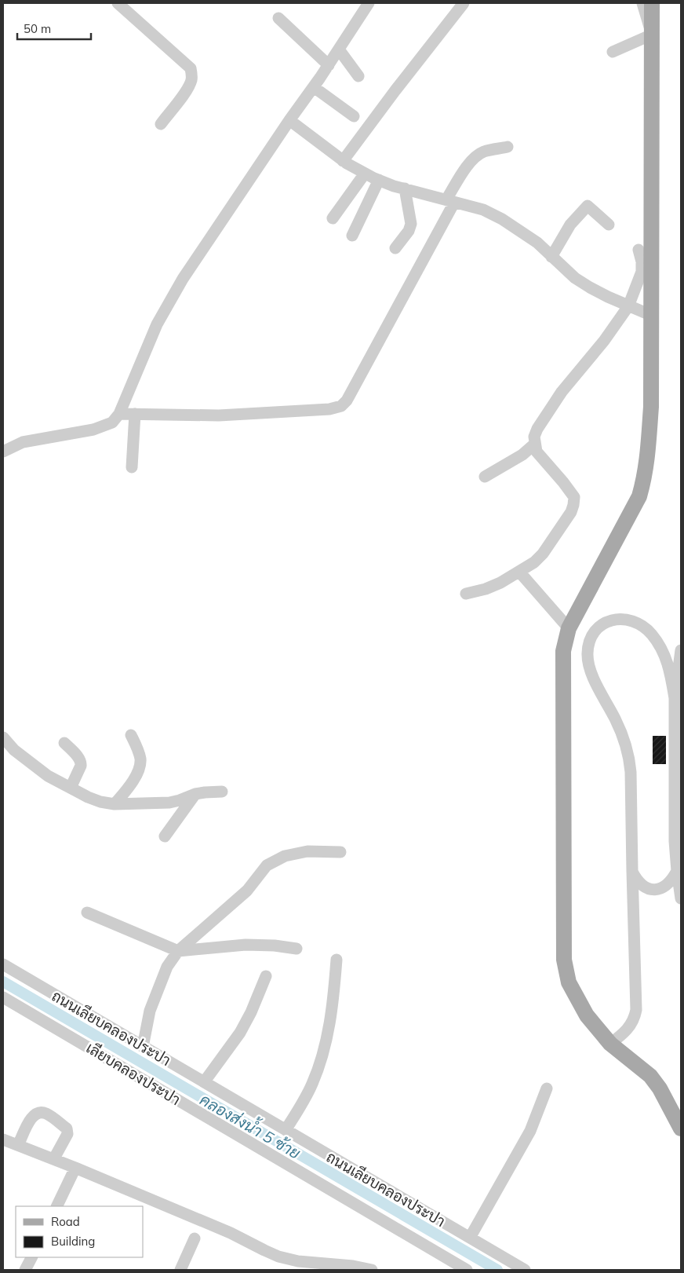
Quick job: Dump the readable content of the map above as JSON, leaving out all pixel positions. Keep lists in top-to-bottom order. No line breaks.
{"streets":{"street":["ถนนเลียบคลองประปา","เลียบคลองประปา"]},"water":["คลองส่งน้ำ 5 ซ้าย"],"legend":["Road","Building"],"scale_bar":"50 m"}
